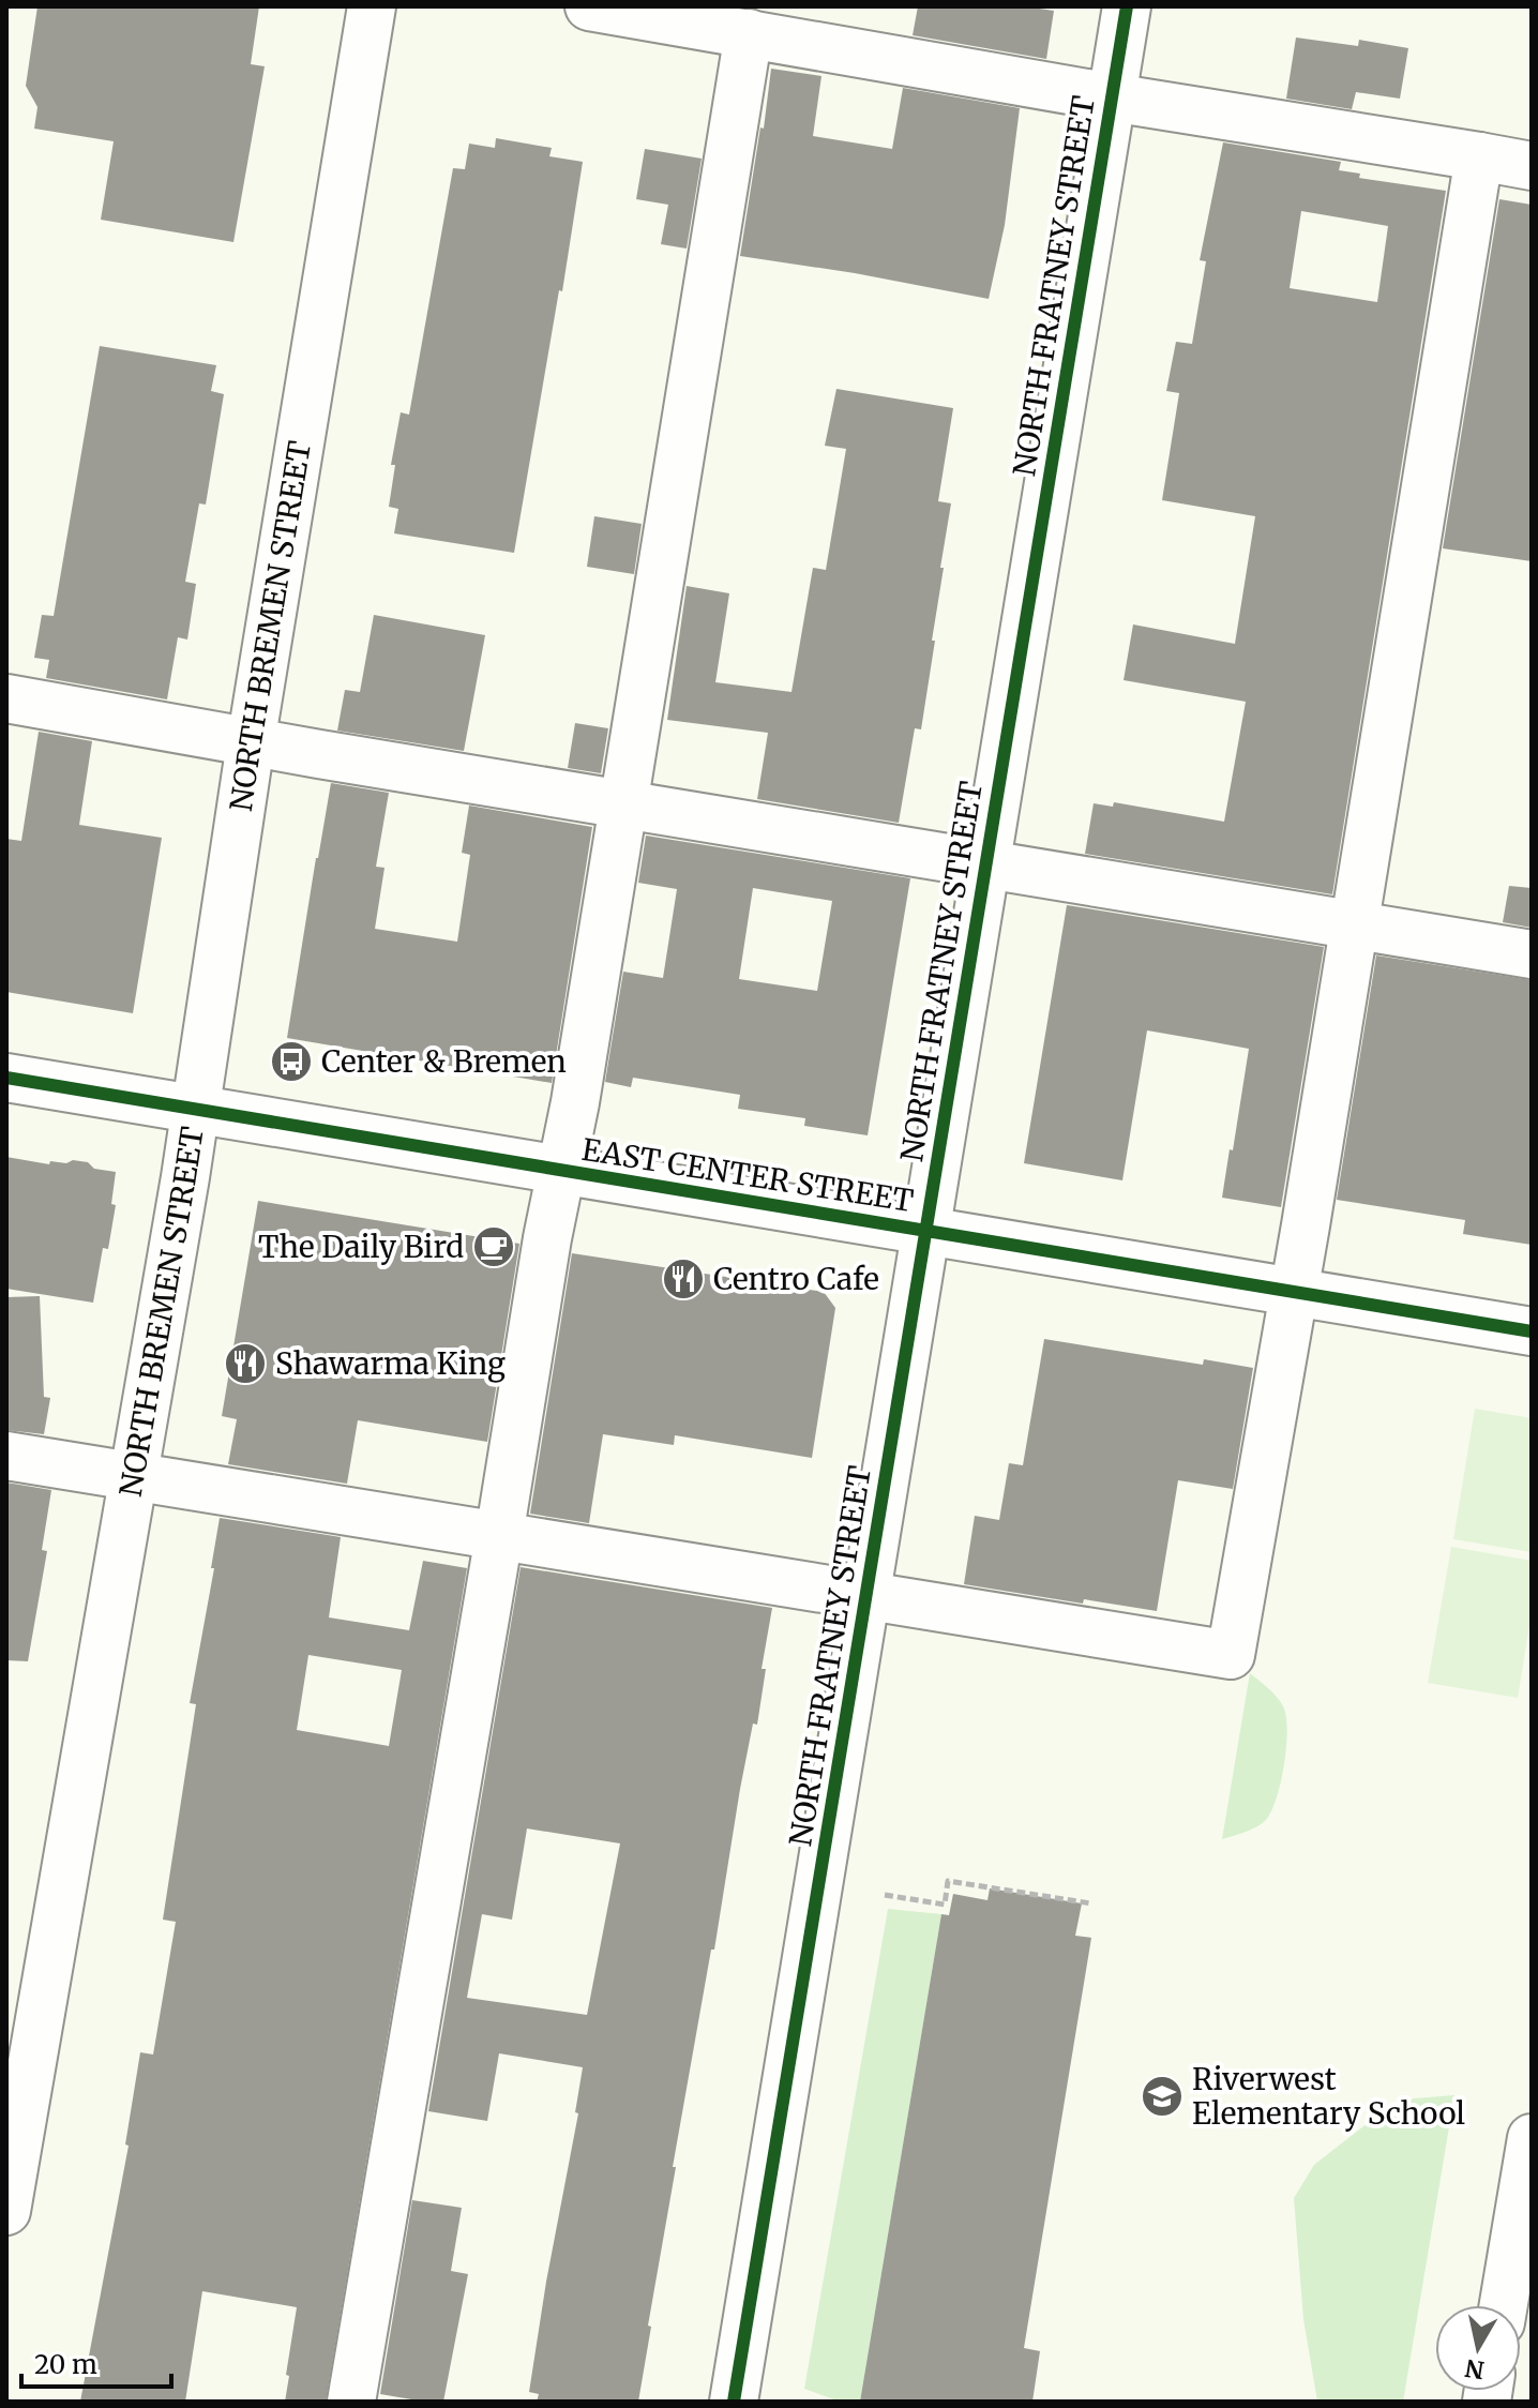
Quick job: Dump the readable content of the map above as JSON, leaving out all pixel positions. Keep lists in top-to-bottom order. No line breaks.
{"streets":{"street":["NORTH FRATNEY STREET","NORTH BREMEN STREET","EAST CENTER STREET"]},"crossings":[["NORTH FRATNEY STREET","EAST CENTER STREET"],["NORTH BREMEN STREET","EAST CENTER STREET"]],"places":{"bus stop":["Center & Bremen"],"cafe":["The Daily Bird"],"restaurant":["Centro Cafe","Shawarma King"],"school or university":["Riverwest Elementary School"]},"scale_bar":"20 m","north":"bottom"}
